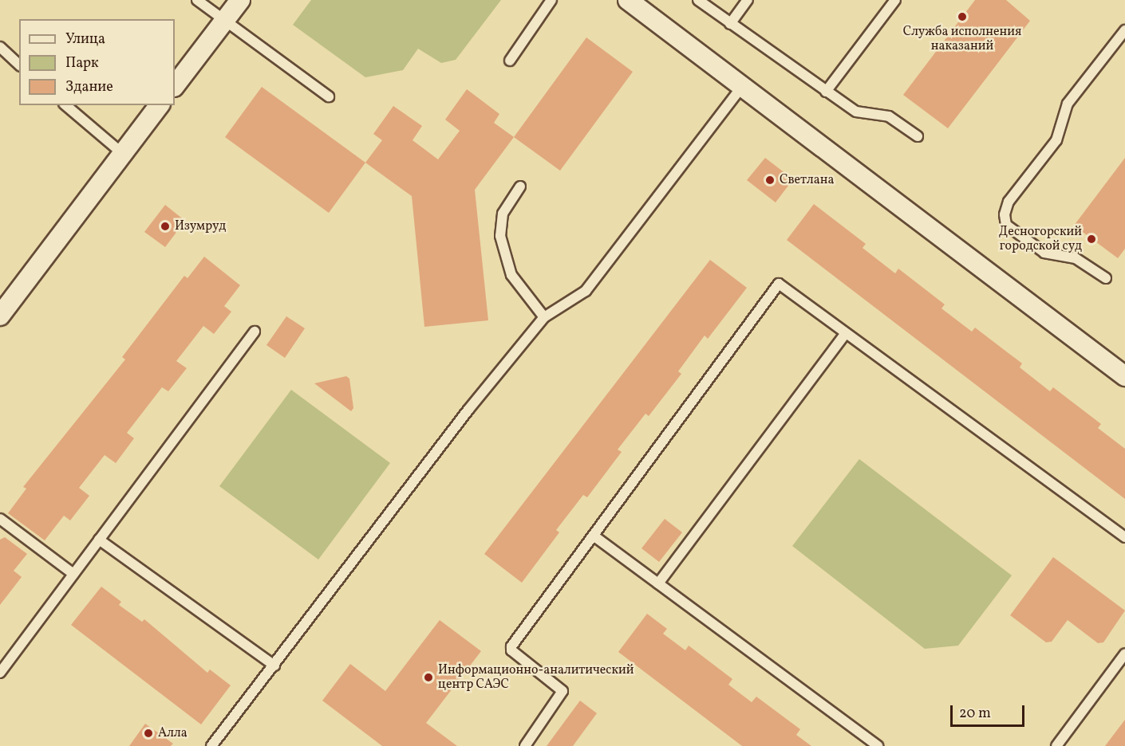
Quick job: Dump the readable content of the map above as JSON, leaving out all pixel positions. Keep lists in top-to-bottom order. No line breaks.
{"places":["Служба исполнения наказаний","Светлана","Изумруд","Десногорский городской суд","Информационно-аналитический центр САЭС","Алла"],"legend":["Улица","Парк","Здание"],"scale_bar":"20 m"}
